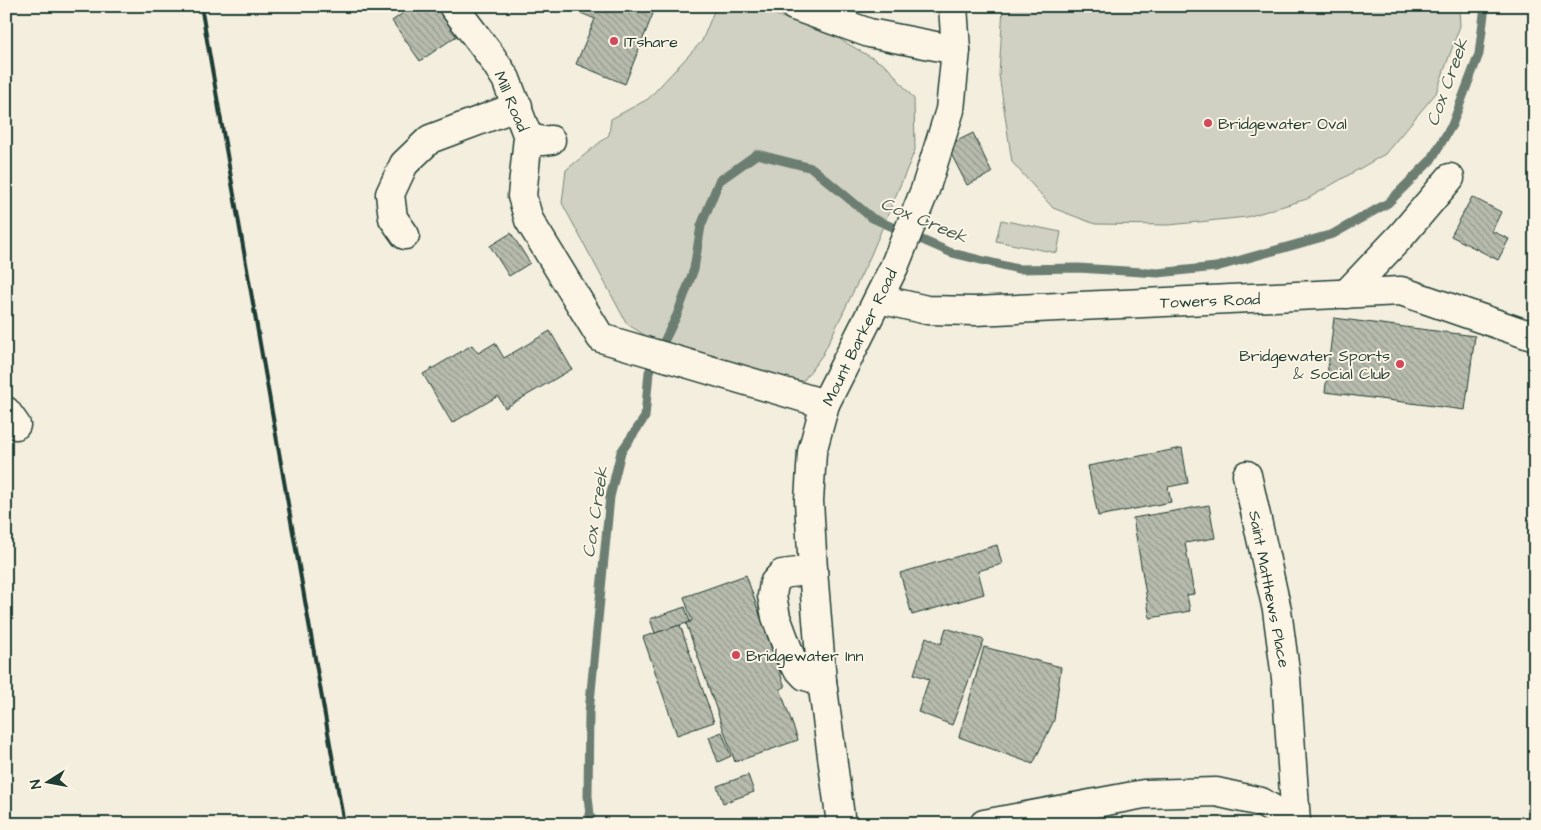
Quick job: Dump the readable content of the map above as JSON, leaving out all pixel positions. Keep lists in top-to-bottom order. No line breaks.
{"streets":{"street":["Mill Road","Towers Road","Mount Barker Road","Saint Matthews Place"]},"crossings":[["Mill Road","Mount Barker Road"],["Towers Road","Mount Barker Road"]],"water":["Cox Creek"],"places":["ITshare","Bridgewater Oval","Bridgewater Sports & Social Club","Bridgewater Inn"],"north":"left"}
